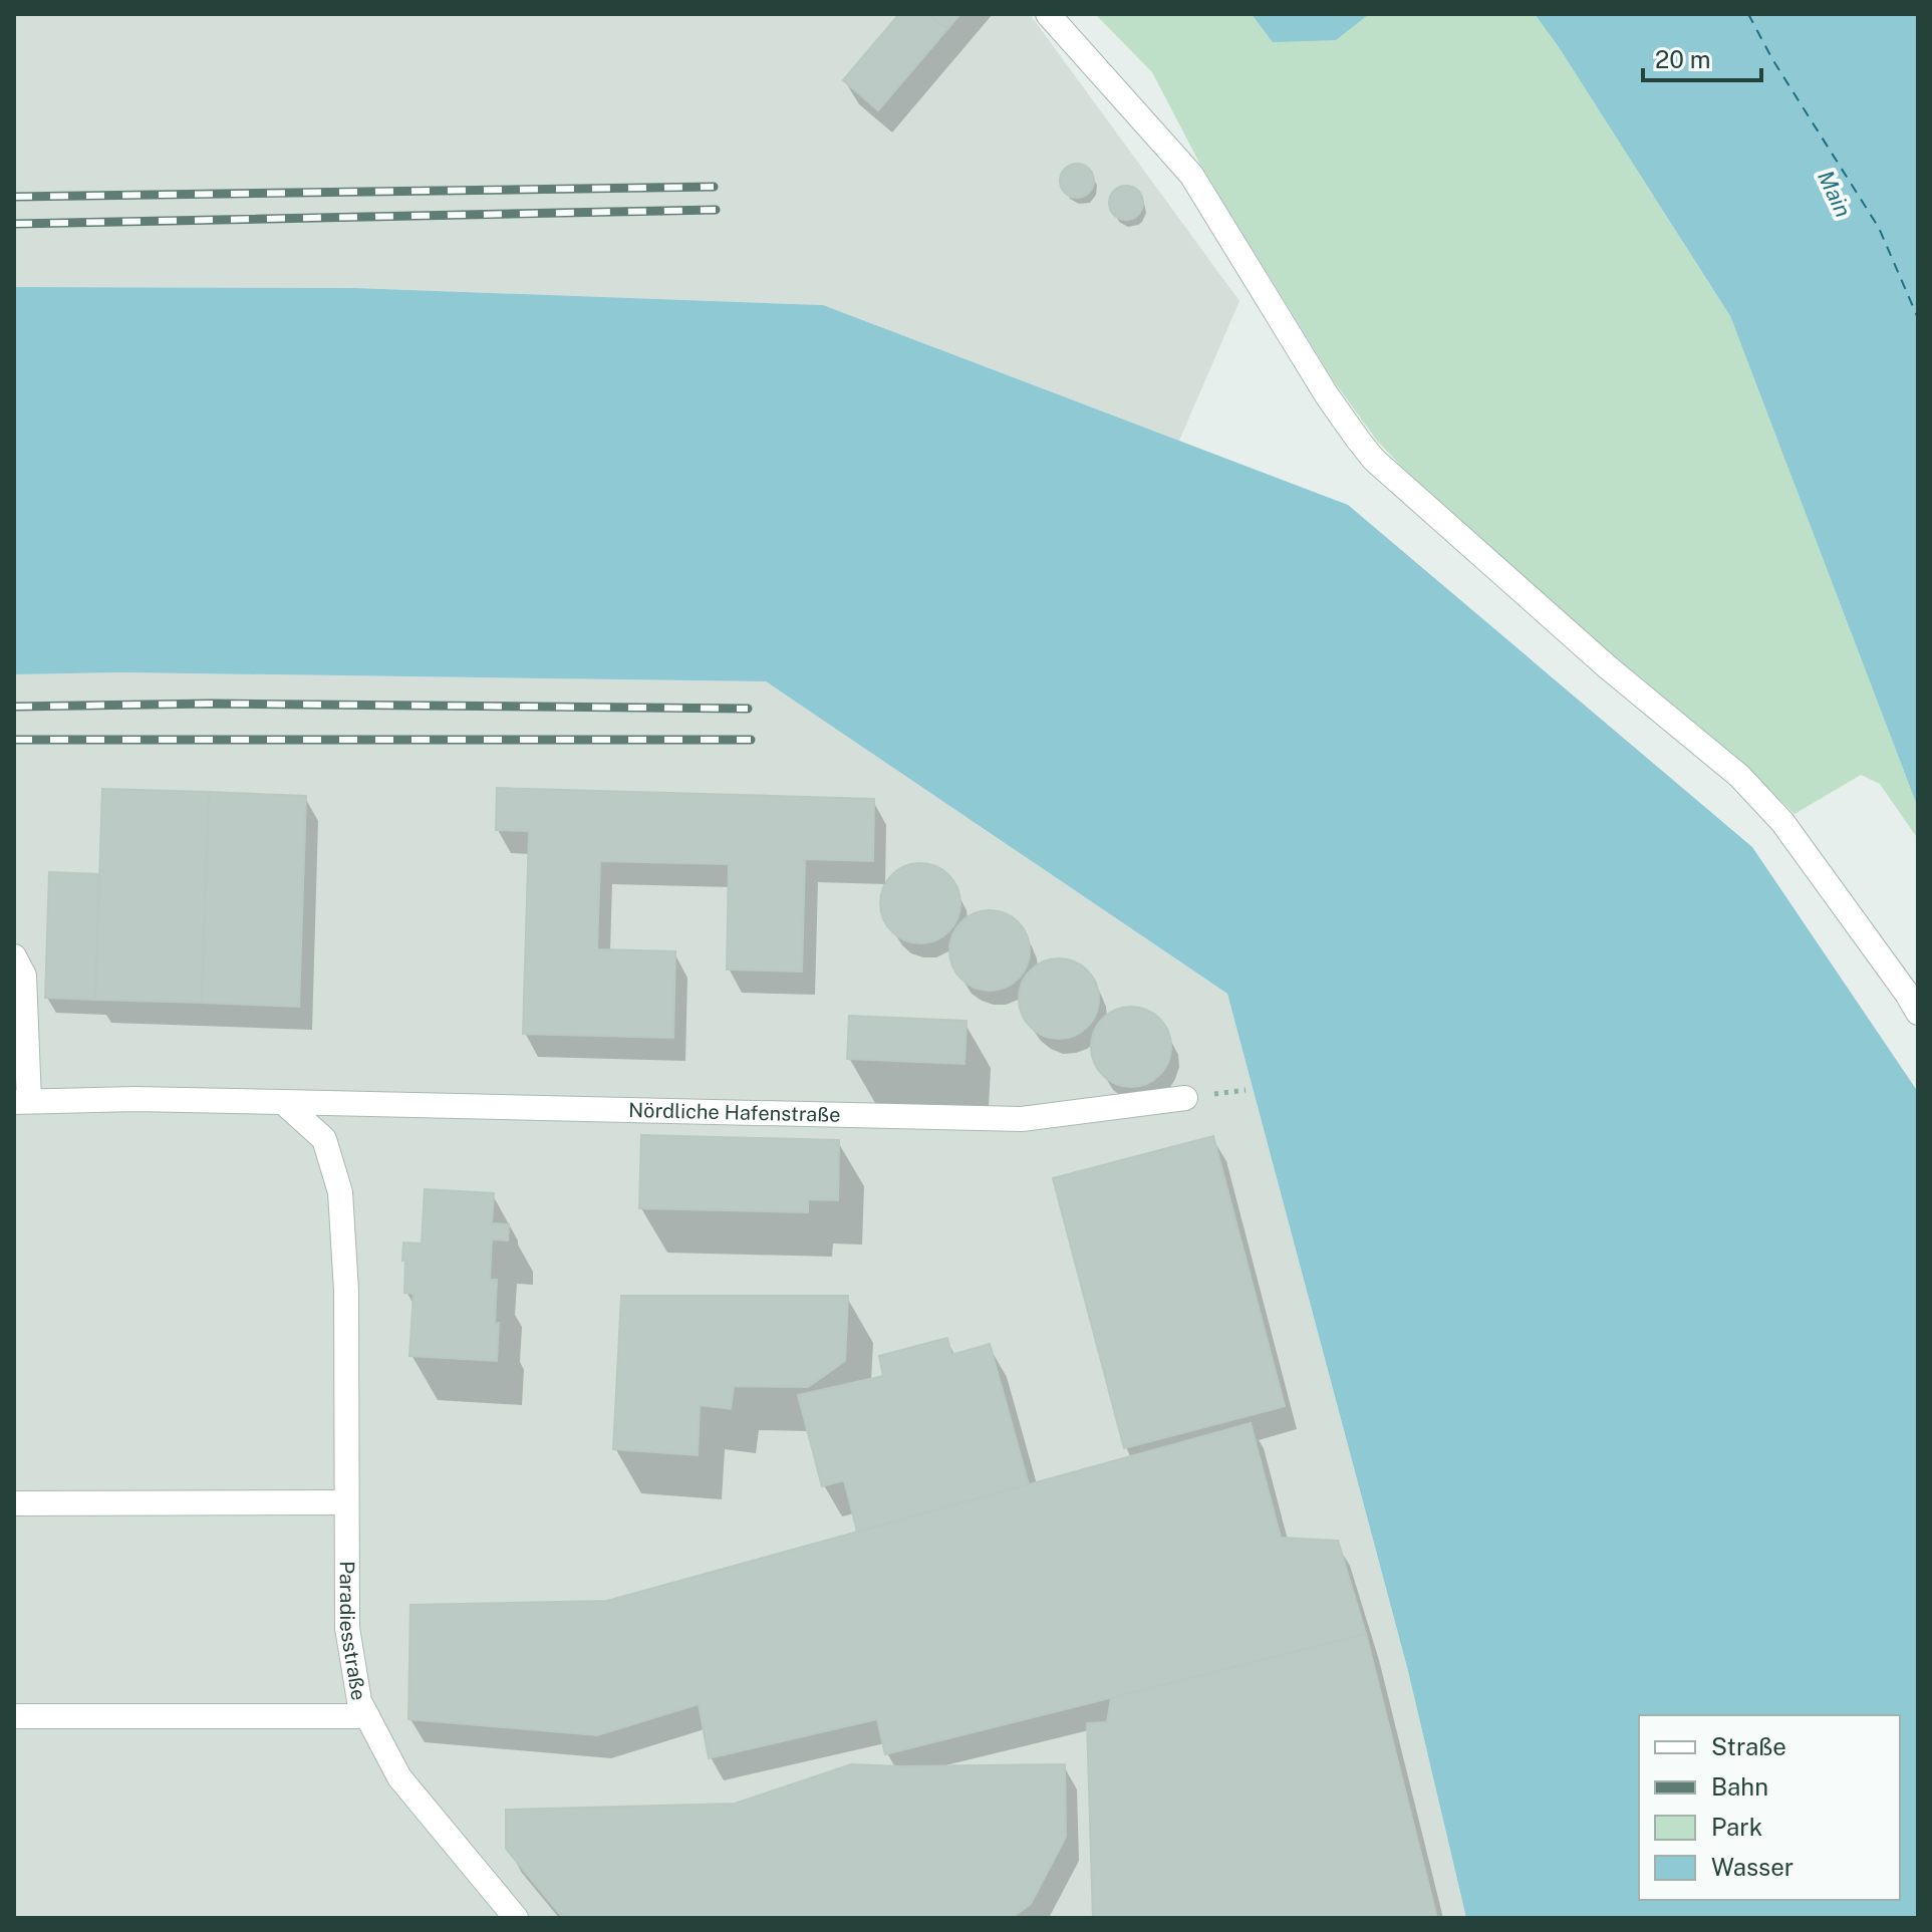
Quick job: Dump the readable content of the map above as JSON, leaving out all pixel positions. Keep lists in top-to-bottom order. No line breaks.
{"streets":{"street":["Nördliche Hafenstraße","Paradiesstraße"]},"crossings":[["Nördliche Hafenstraße","Paradiesstraße"]],"water":["Main"],"legend":["Straße","Bahn","Park","Wasser"],"scale_bar":"20 m"}
